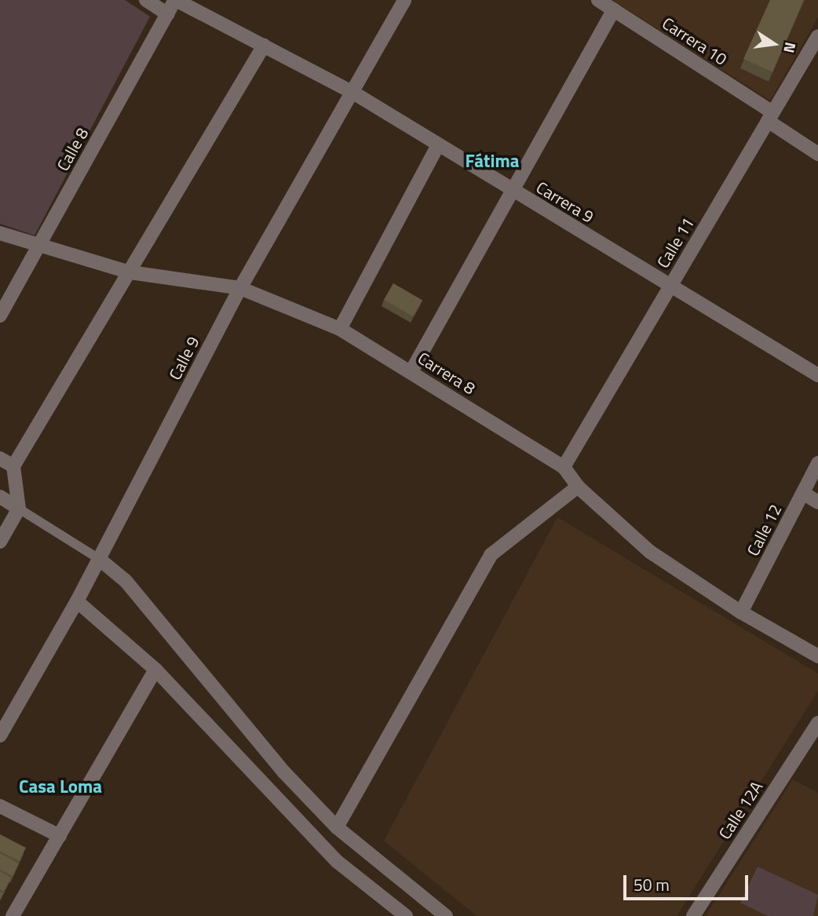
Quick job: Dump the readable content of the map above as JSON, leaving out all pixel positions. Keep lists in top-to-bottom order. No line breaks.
{"streets":{"street":["Carrera 10","Calle 8","Carrera 9","Calle 11","Calle 9","Carrera 8","Calle 12","Calle 12A"]},"crossings":[["Carrera 10","Calle 11"],["Calle 8","Carrera 9"],["Calle 8","Carrera 8"],["Carrera 9","Calle 11"],["Carrera 9","Calle 9"],["Calle 11","Carrera 8"],["Calle 9","Carrera 8"],["Carrera 8","Calle 12"]],"districts":["Fátima","Casa Loma"],"scale_bar":"50 m","north":"right"}
